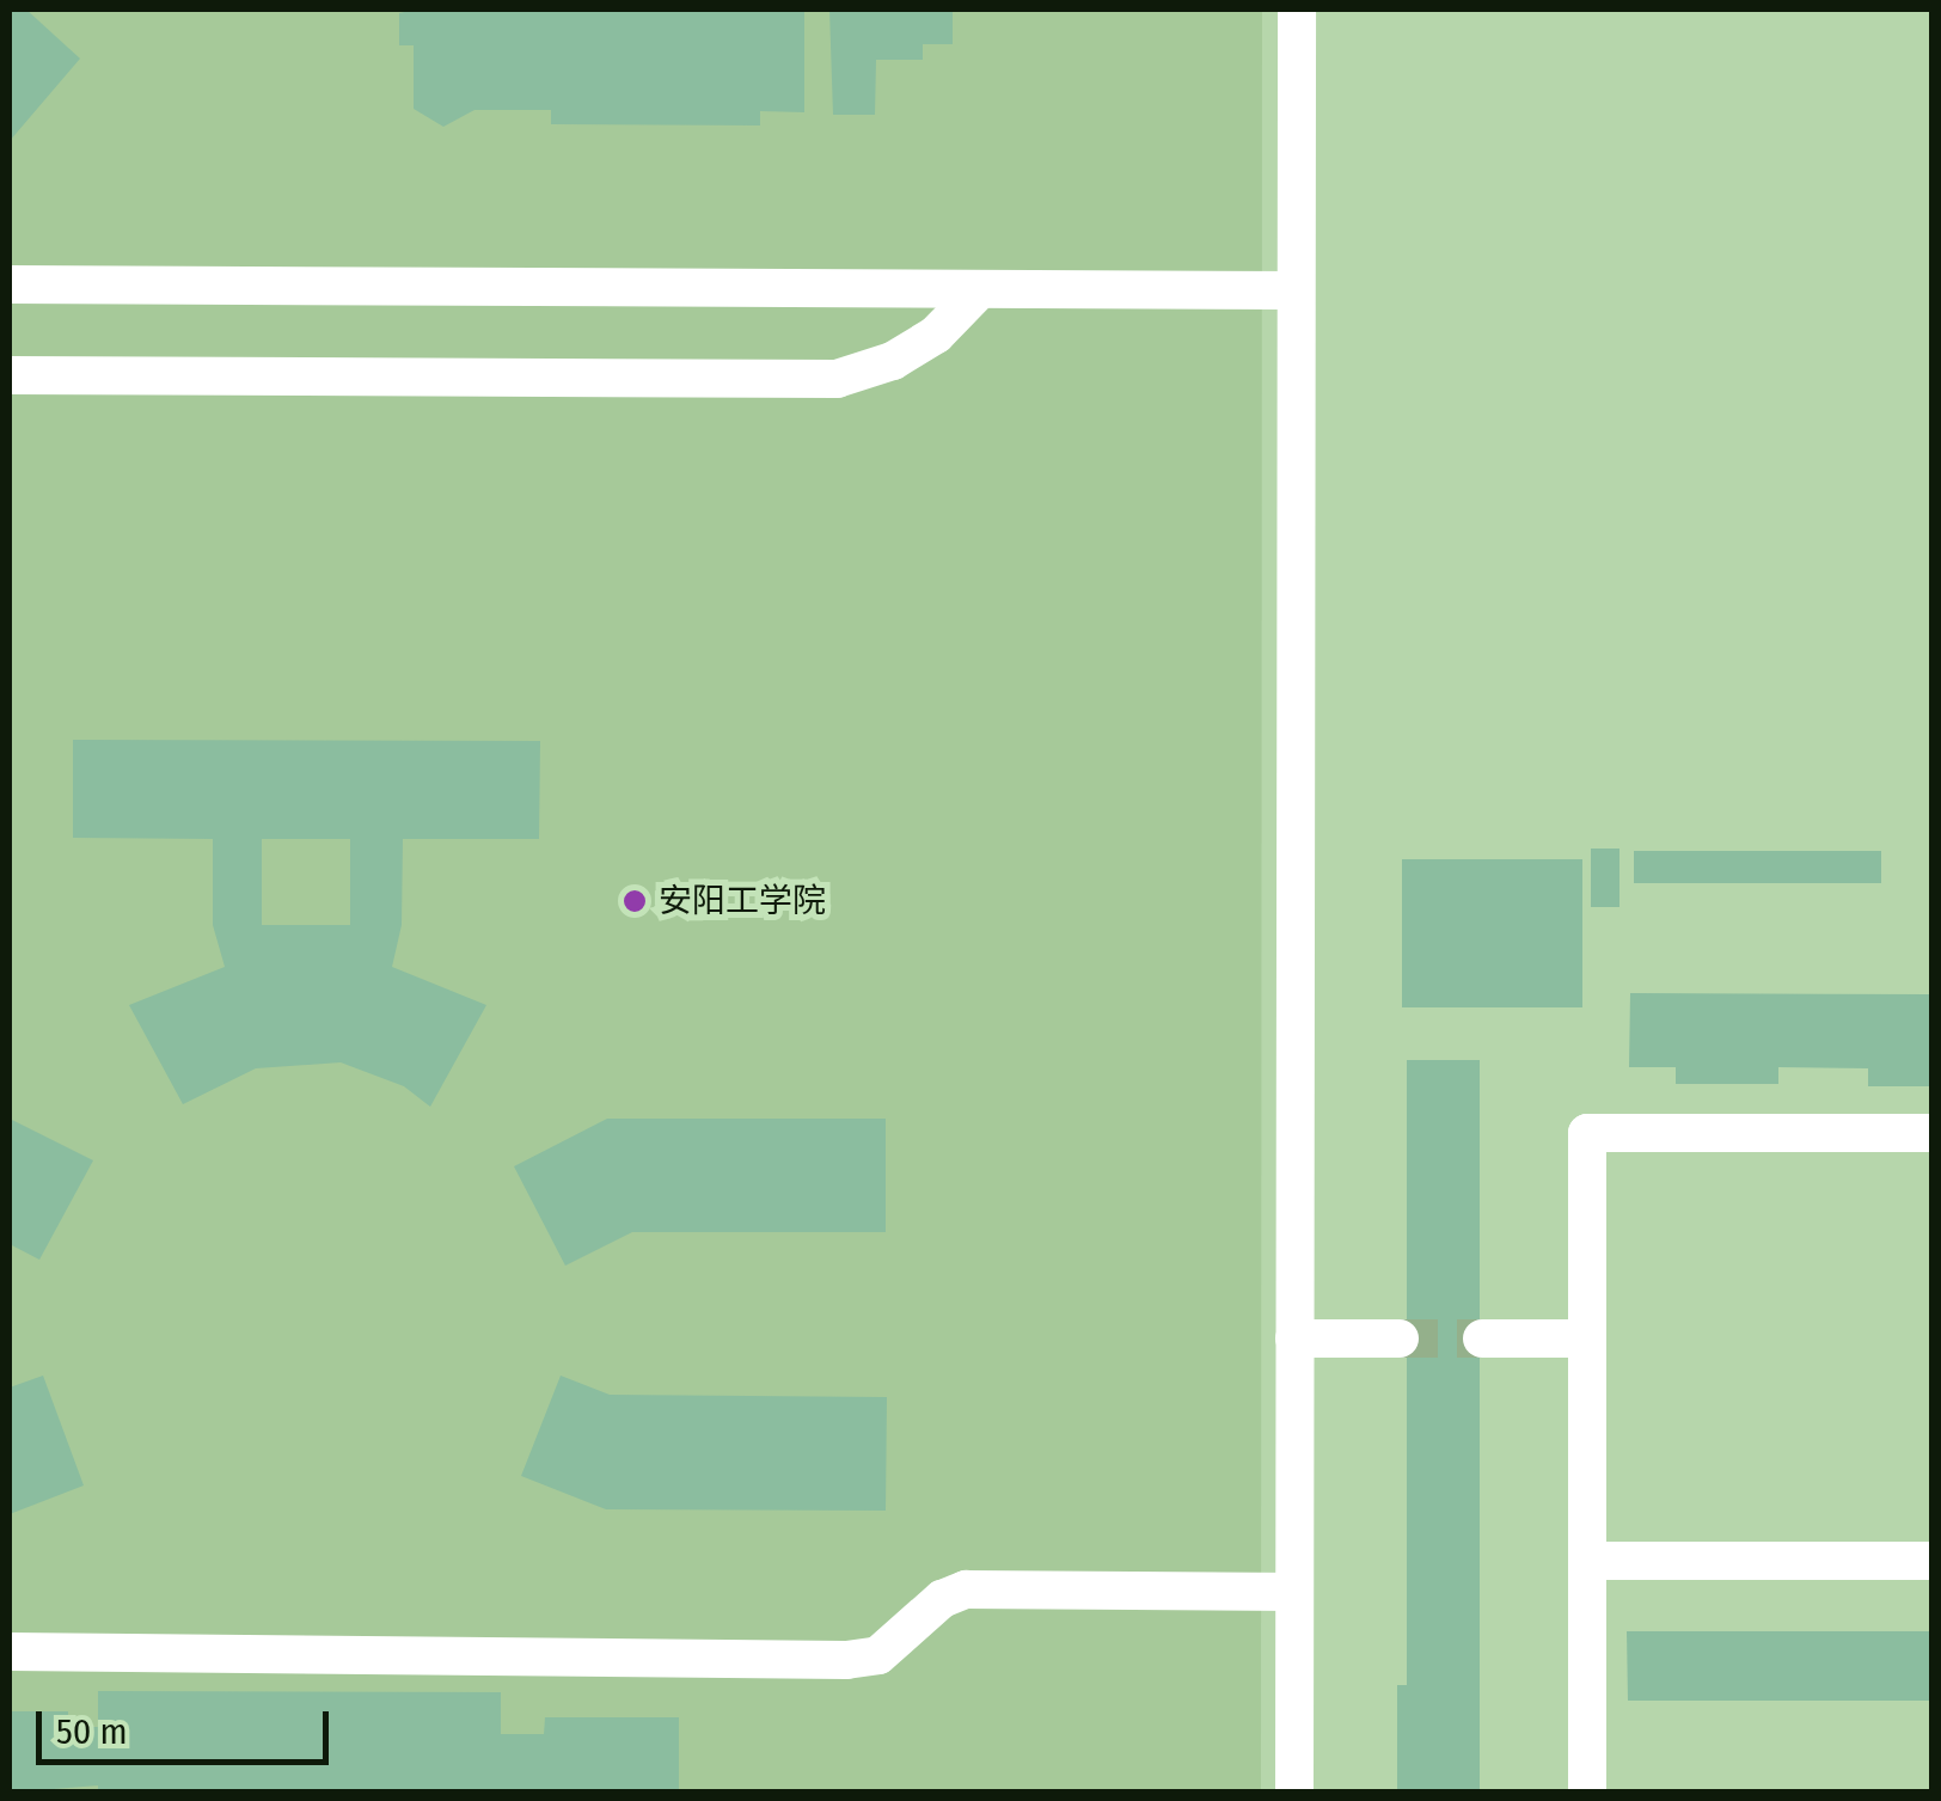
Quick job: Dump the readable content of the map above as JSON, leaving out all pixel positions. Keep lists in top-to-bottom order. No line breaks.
{"places":["安阳工学院"],"scale_bar":"50 m"}
